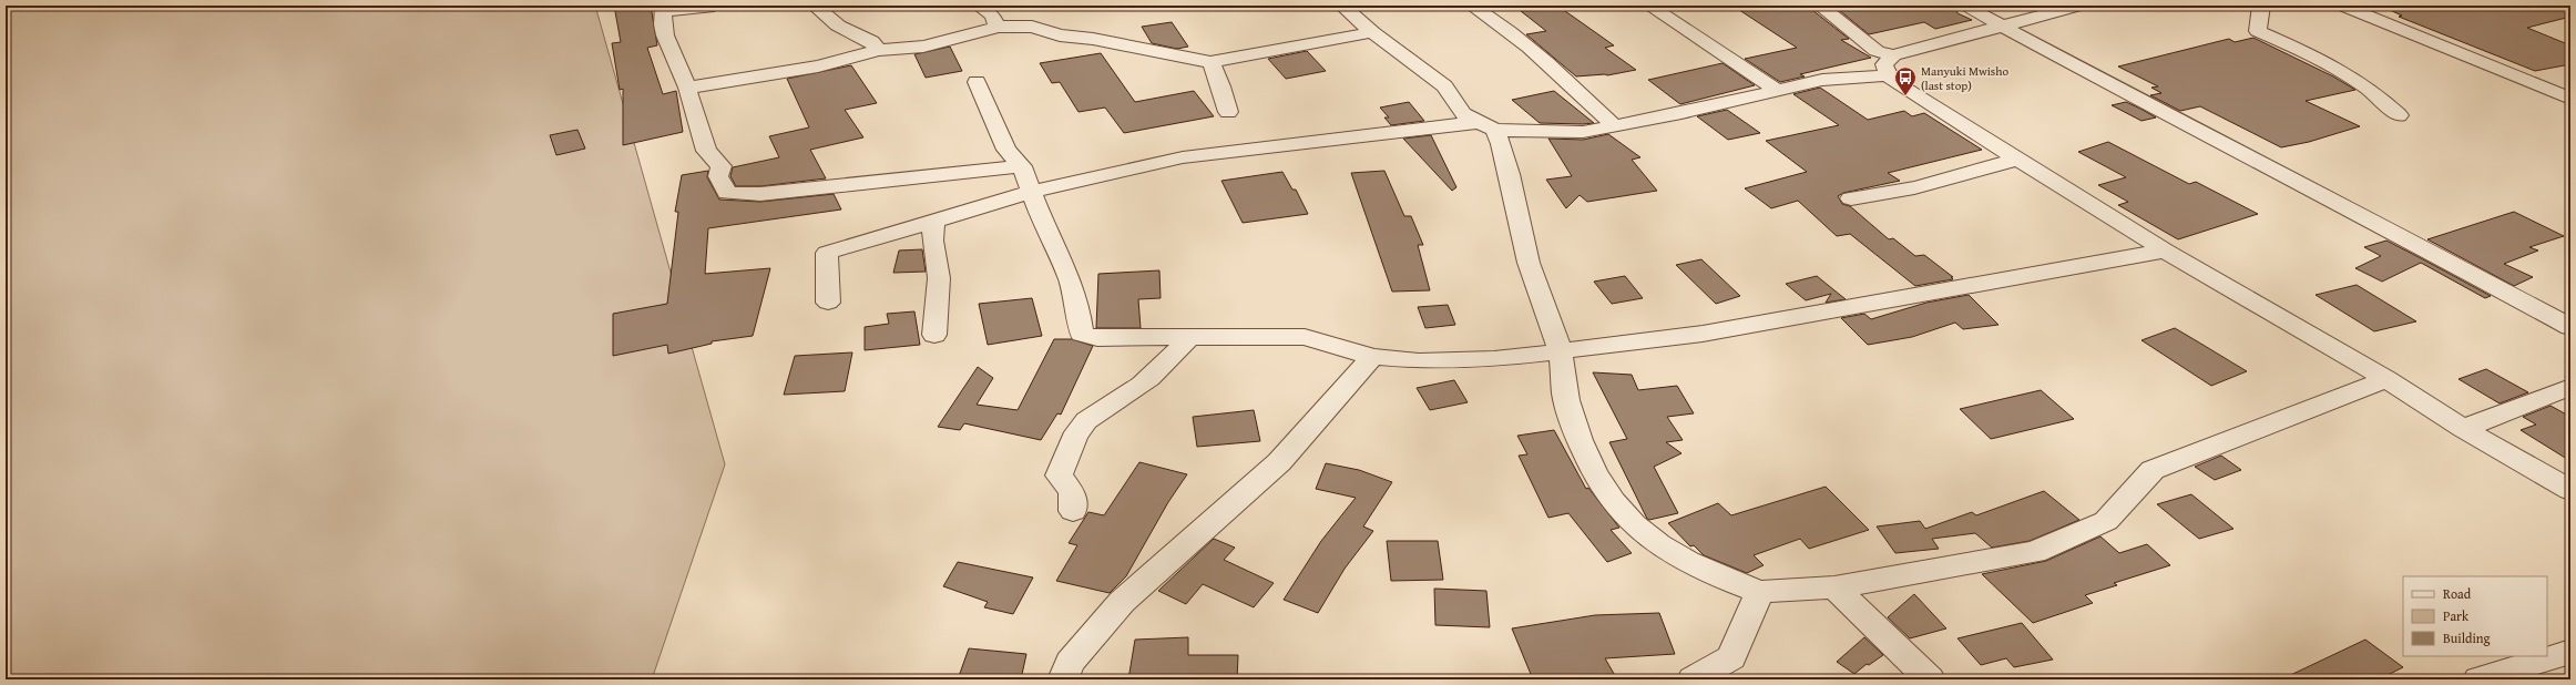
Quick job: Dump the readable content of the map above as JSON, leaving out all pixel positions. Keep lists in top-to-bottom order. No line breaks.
{"places":{"bus stop":["Manyuki Mwisho (last stop)"]},"legend":["Road","Park","Building"]}
